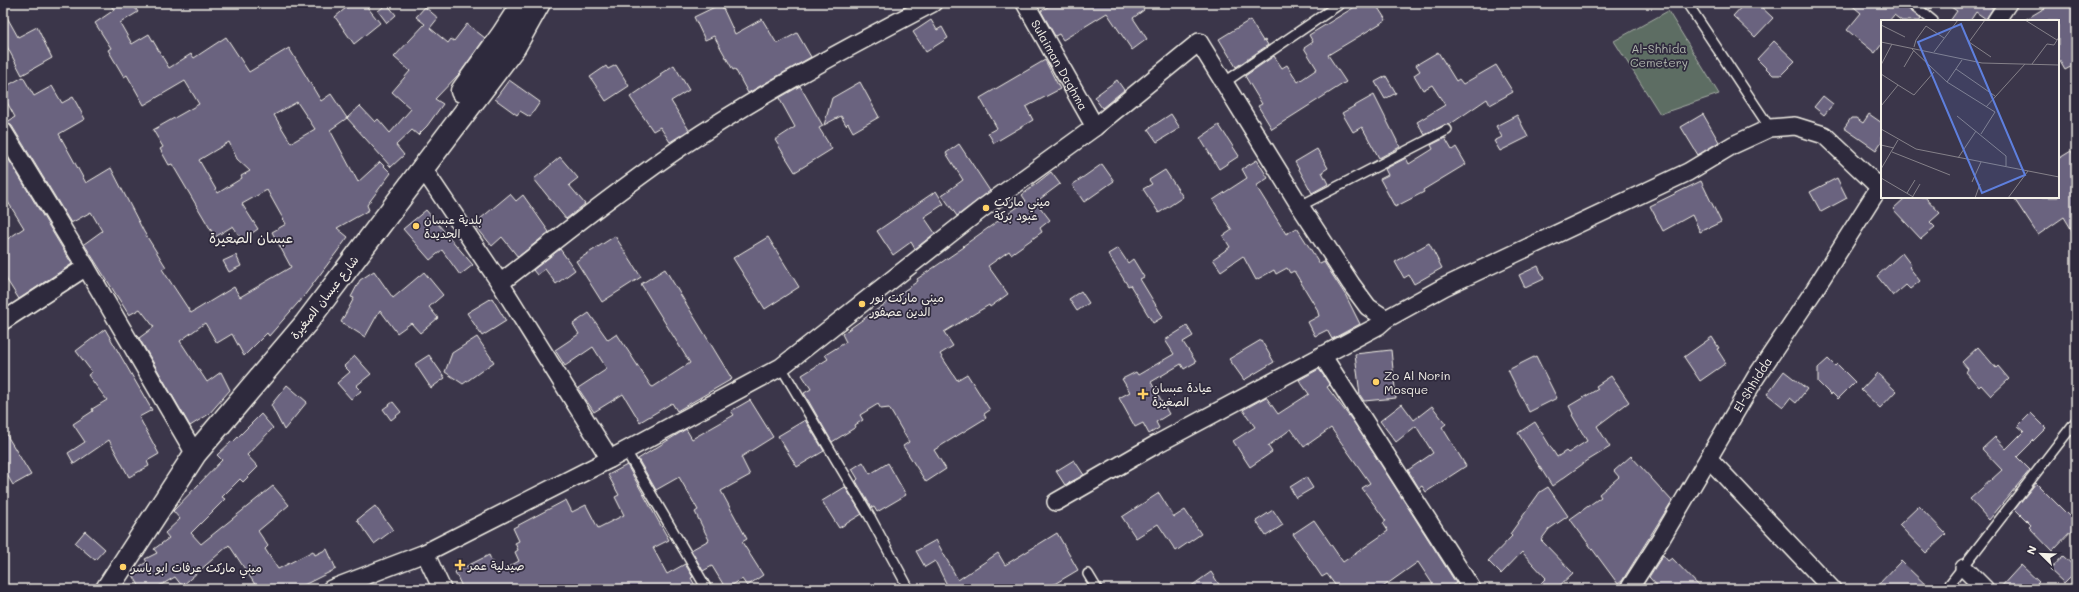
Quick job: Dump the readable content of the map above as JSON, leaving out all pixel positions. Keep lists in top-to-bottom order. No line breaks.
{"streets":{"main road":["شارع عبسان الصغيرة"],"street":["Sulaiman Daghma","El-Shhidda"]},"districts":["عبسان الصغيرة"],"parks":["Al-Shhida Cemetery"],"places":{"other":["ميني ماركت عبود بركة","بلدية عبسان الجديدة","ميني ماركت نور الدين عصفور","Zo Al Norin Mosque","ميني ماركت عرفات ابو ياسر"],"health":["عيادة عبسان الصغيرة","صيدلية عمر"]},"north":"top left"}
